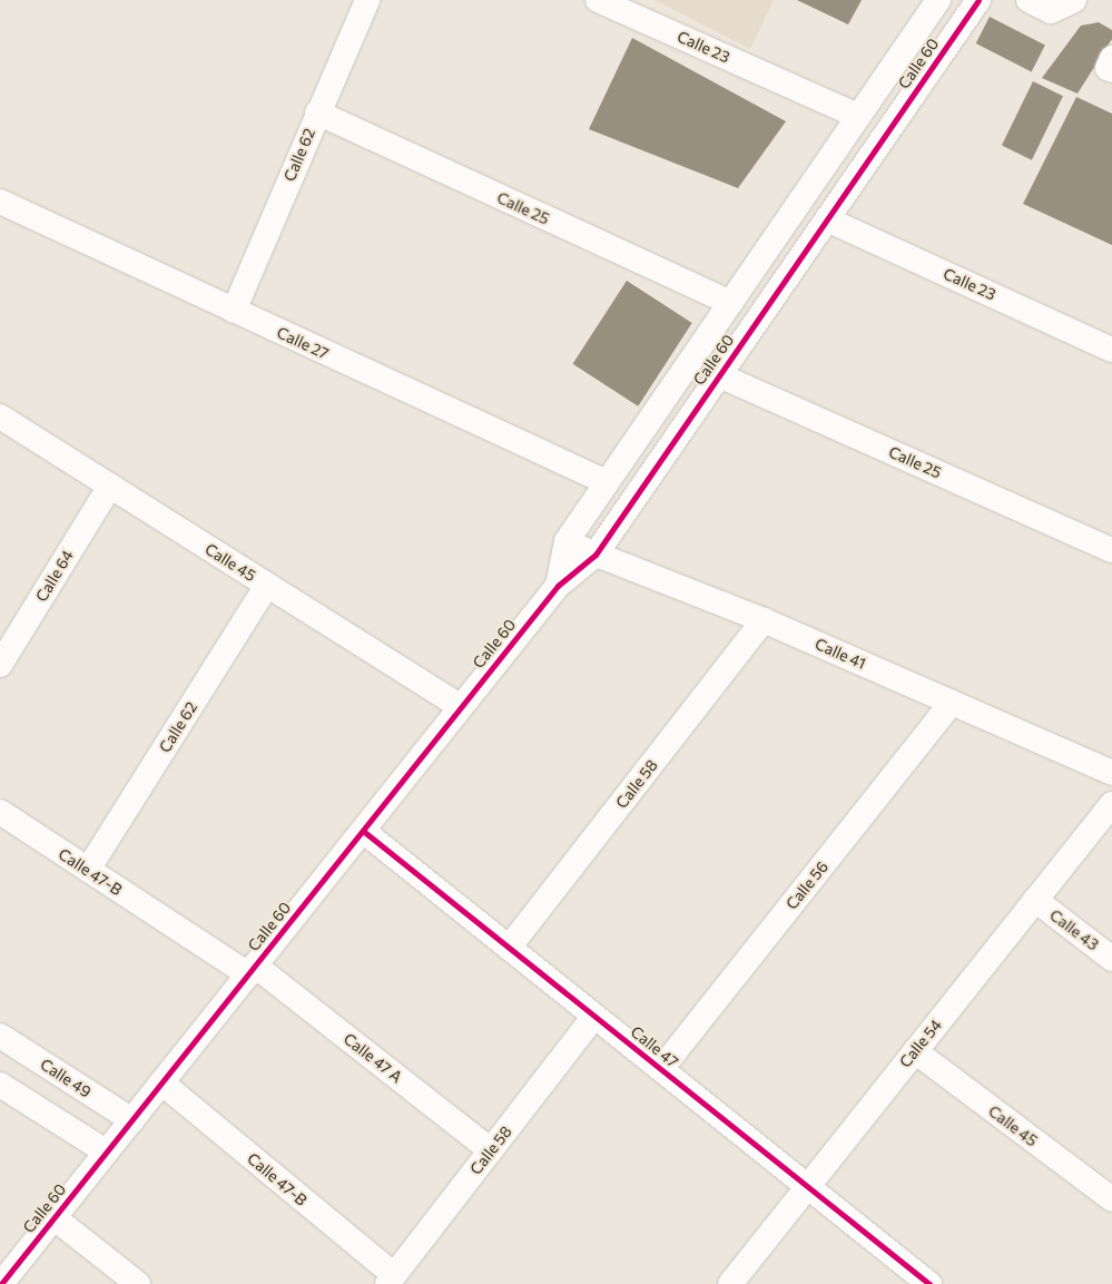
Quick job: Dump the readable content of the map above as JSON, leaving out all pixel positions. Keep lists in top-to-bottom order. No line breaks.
{"streets":{"street":["Calle 23","Calle 60","Calle 62","Calle 25","Calle 27","Calle 45","Calle 64","Calle 41","Calle 58","Calle 47-B","Calle 56","Calle 43","Calle 54","Calle 47","Calle 47 A","Calle 49"]},"crossings":[["Calle 23","Calle 60"],["Calle 60","Calle 25"],["Calle 60","Calle 27"],["Calle 60","Calle 45"],["Calle 60","Calle 41"],["Calle 60","Calle 47-B"],["Calle 60","Calle 47"],["Calle 60","Calle 47 A"],["Calle 60","Calle 49"],["Calle 62","Calle 25"],["Calle 62","Calle 27"],["Calle 62","Calle 45"],["Calle 62","Calle 47-B"],["Calle 45","Calle 64"],["Calle 45","Calle 54"],["Calle 41","Calle 58"],["Calle 41","Calle 56"],["Calle 58","Calle 47-B"],["Calle 58","Calle 47"],["Calle 58","Calle 47 A"],["Calle 47-B","Calle 47 A"],["Calle 56","Calle 47"],["Calle 43","Calle 54"],["Calle 54","Calle 47"]]}
